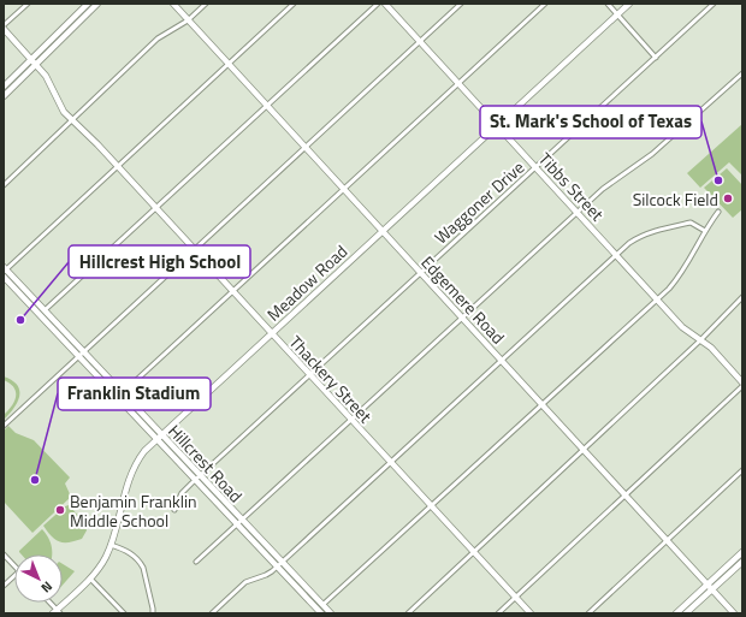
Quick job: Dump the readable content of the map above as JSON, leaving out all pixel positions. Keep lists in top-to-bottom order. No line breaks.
{"streets":{"street":["Tibbs Street","Waggoner Drive","Meadow Road","Edgemere Road","Thackery Street","Hillcrest Road"]},"crossings":[["Tibbs Street","Waggoner Drive"],["Tibbs Street","Meadow Road"],["Waggoner Drive","Edgemere Road"],["Waggoner Drive","Thackery Street"],["Waggoner Drive","Hillcrest Road"],["Meadow Road","Edgemere Road"],["Meadow Road","Thackery Street"],["Meadow Road","Hillcrest Road"]],"places":["St. Mark's School of Texas","Silcock Field","Hillcrest High School","Franklin Stadium","Benjamin Franklin Middle School"],"north":"bottom right"}
